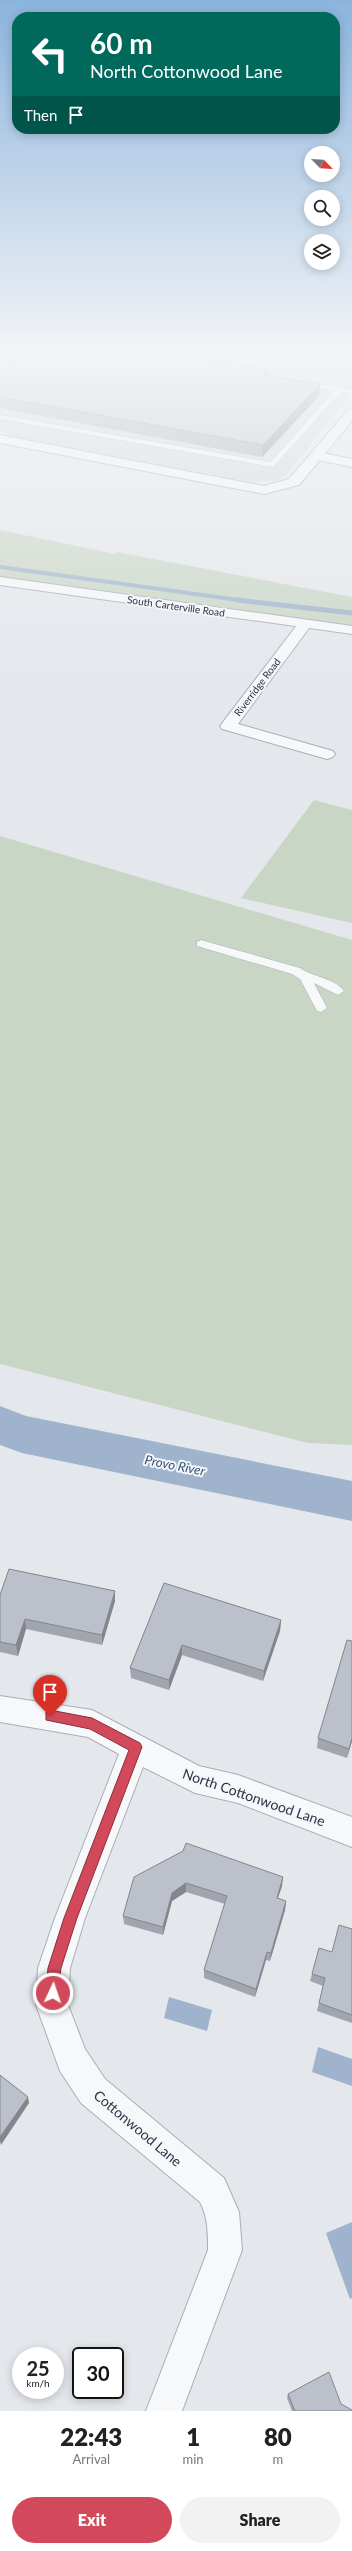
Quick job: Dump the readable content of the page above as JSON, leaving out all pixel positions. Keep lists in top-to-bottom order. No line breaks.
{"streets":{"street":["South Carterville Road","Riverridge Road","North Cottonwood Lane","Cottonwood Lane"]},"crossings":[["South Carterville Road","Riverridge Road"],["North Cottonwood Lane","Cottonwood Lane"]],"water":["Provo River"],"north":"bottom right","page":{"turn":["60 m","North Cottonwood Lane"],"then":"Then","speed":"25 km/h","limit":"30","eta":["22:43","Arrival","1","min","80","m"],"buttons":["Exit","Share"]}}
